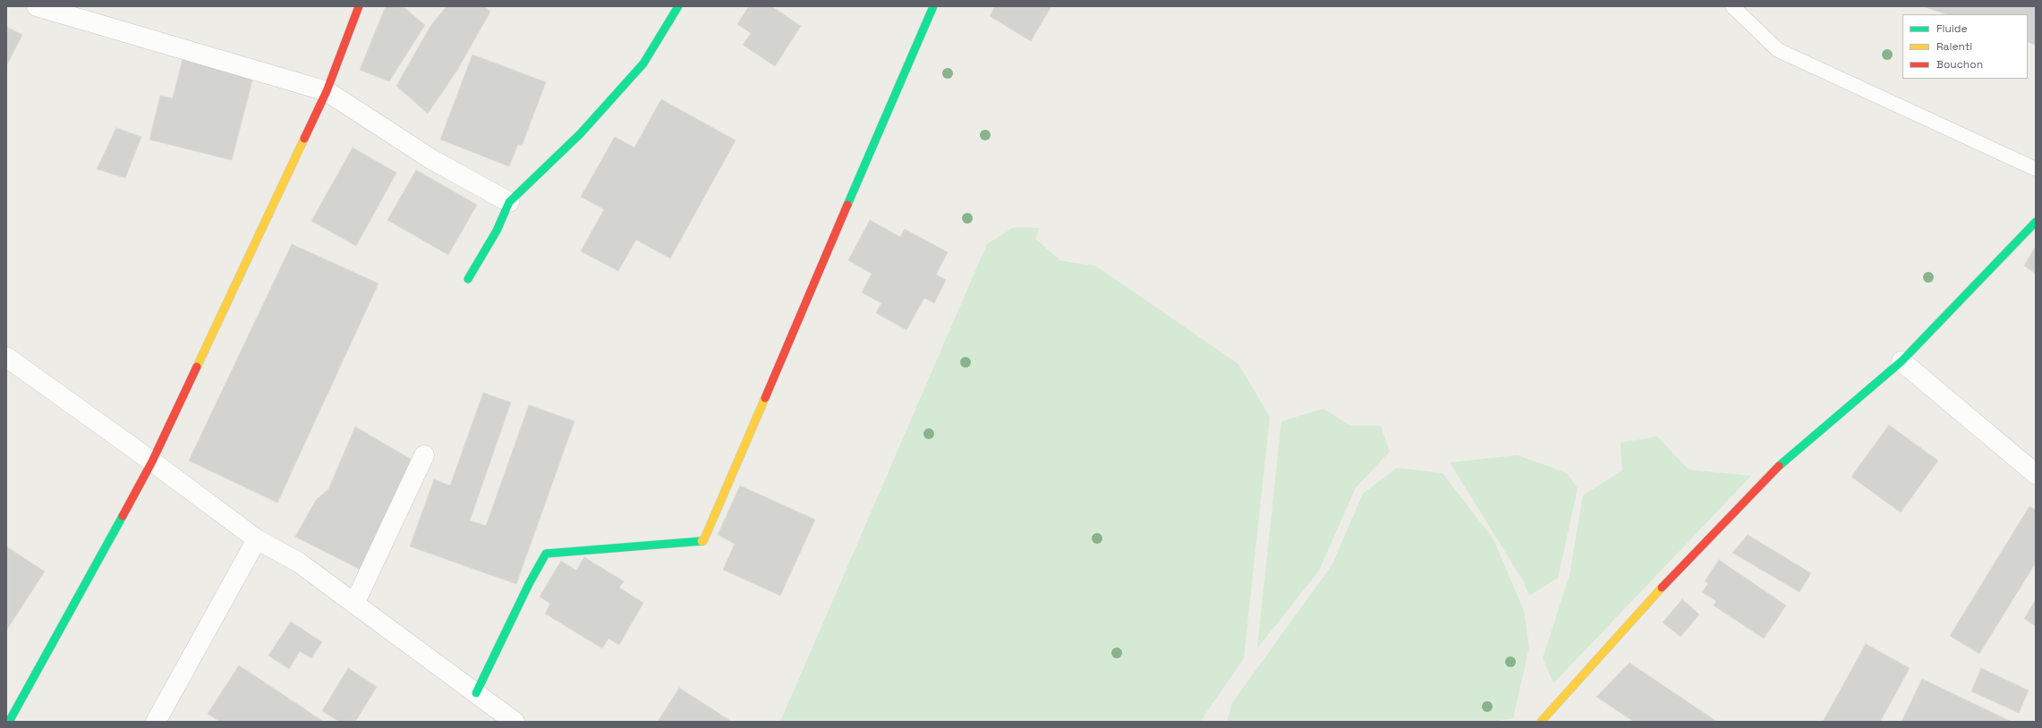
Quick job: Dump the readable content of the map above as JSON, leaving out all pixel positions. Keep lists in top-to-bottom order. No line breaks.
{"legend":["Fluide","Ralenti","Bouchon"]}
